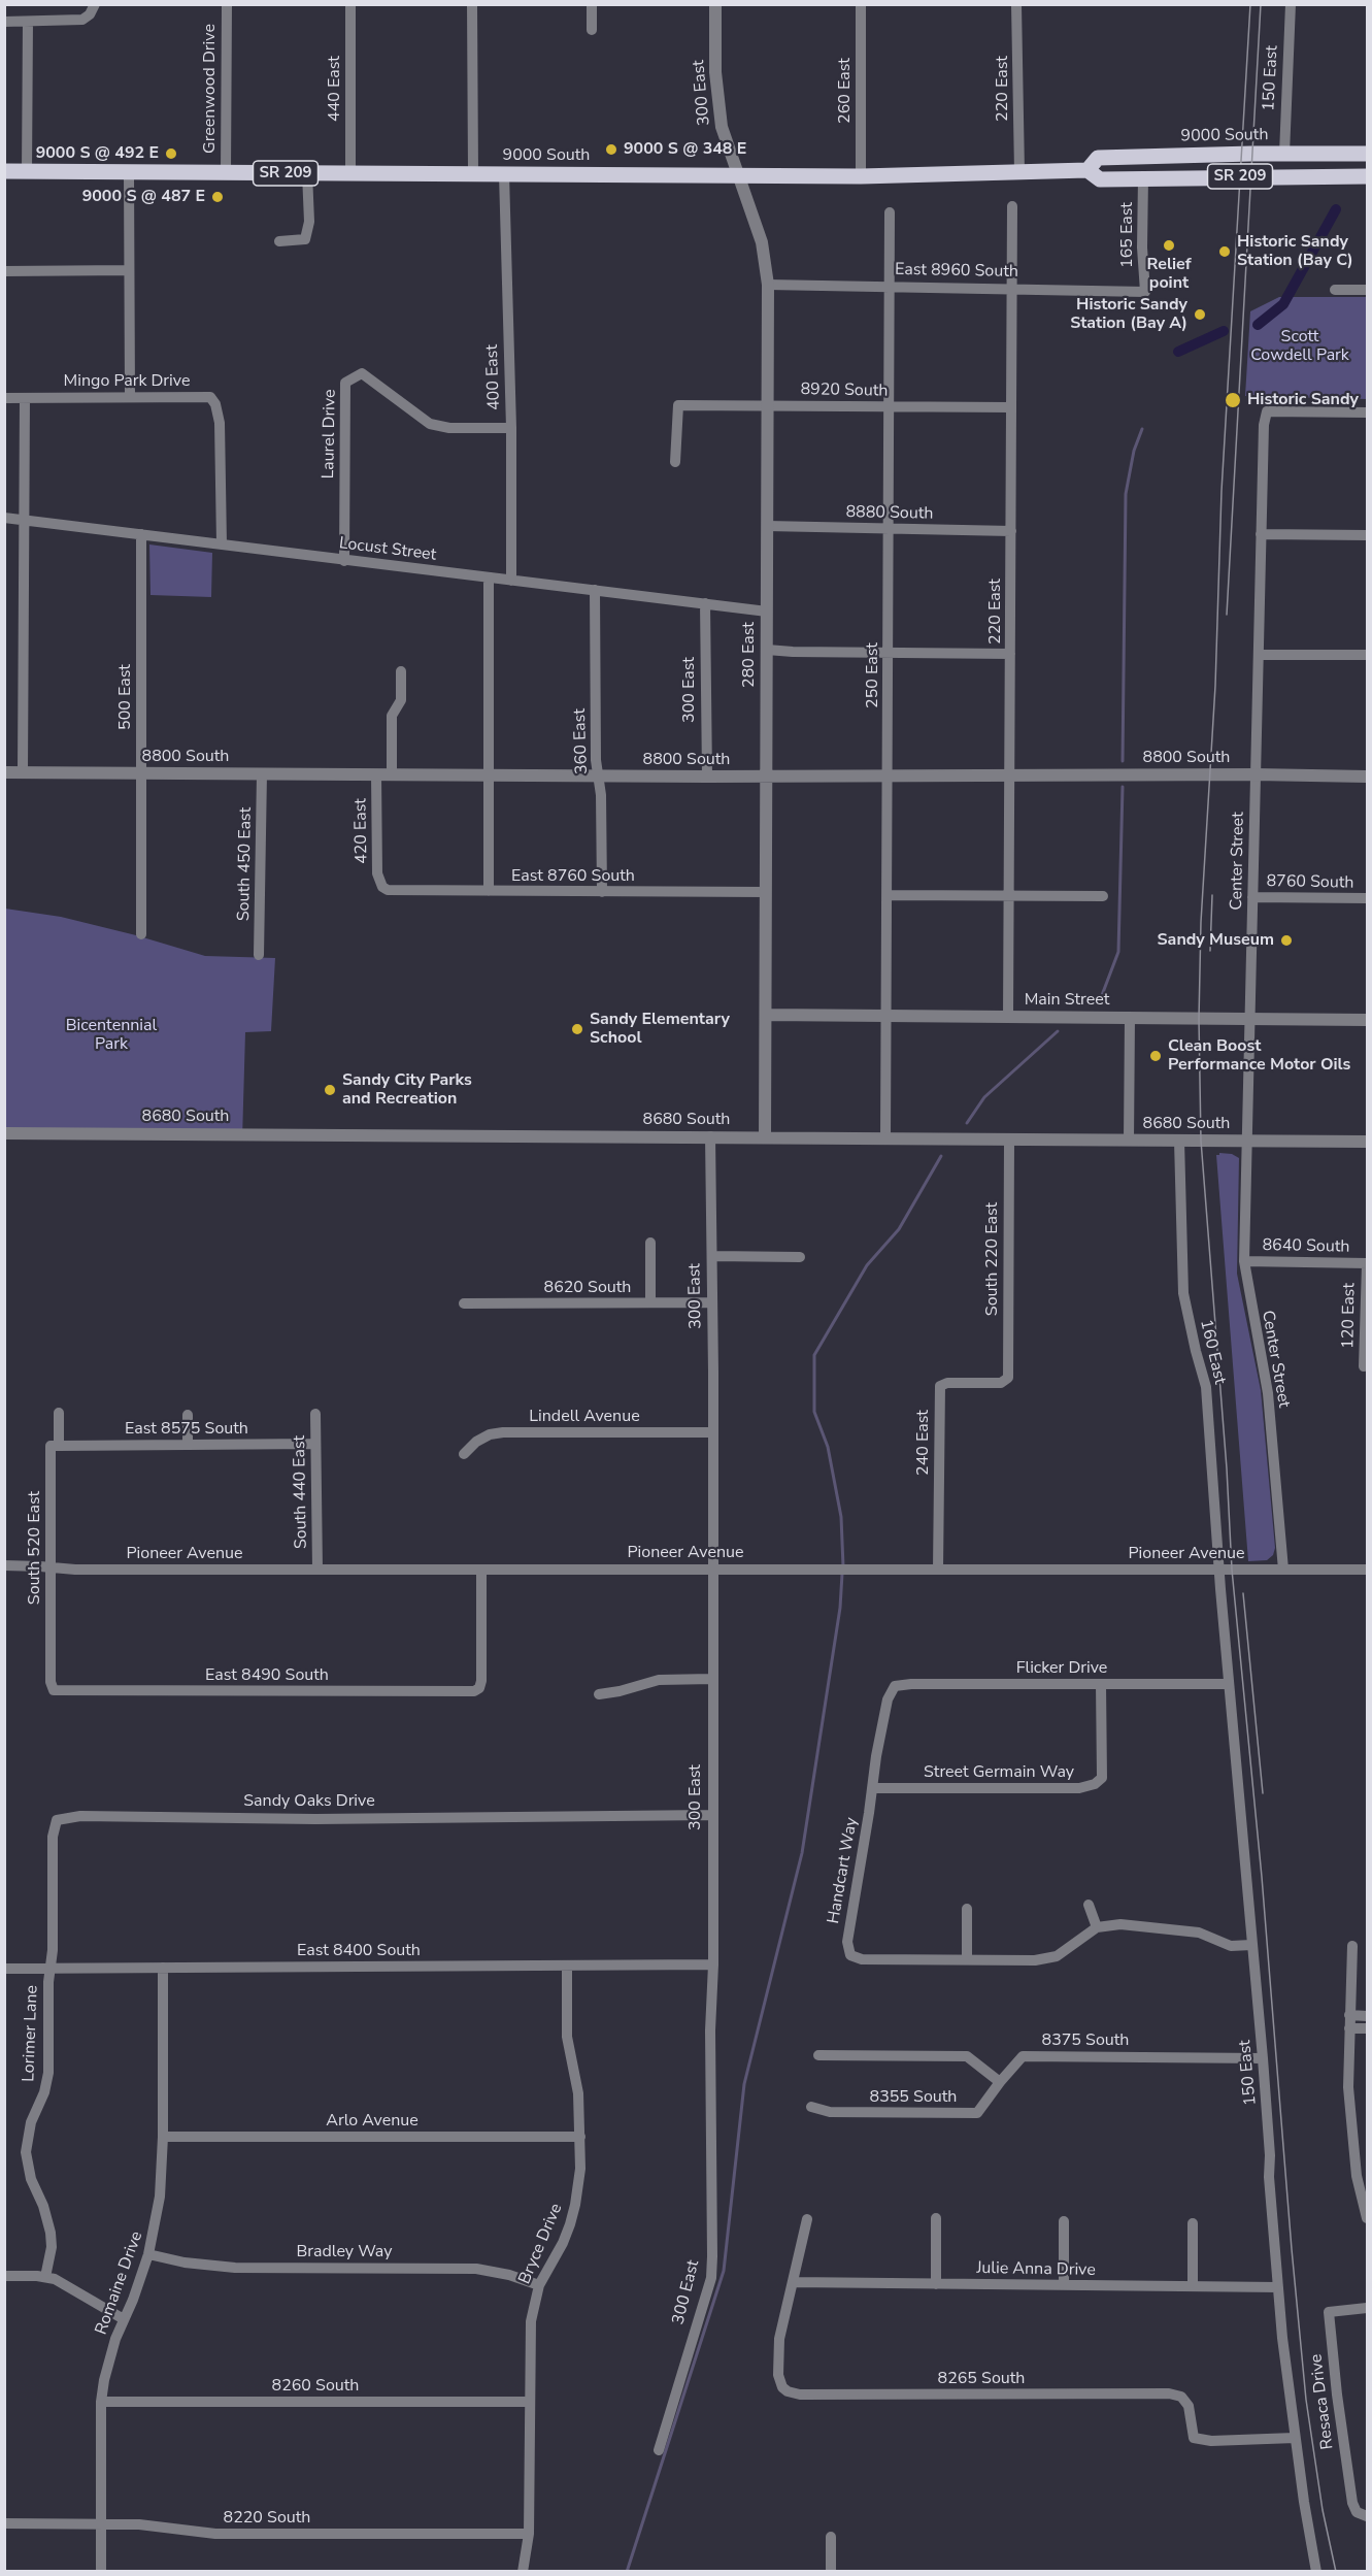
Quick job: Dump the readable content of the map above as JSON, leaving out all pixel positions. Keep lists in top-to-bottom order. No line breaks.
{"streets":{"main road":["9000 South","SR 209"],"street":["150 East","Greenwood Drive","440 East","220 East","260 East","300 East","165 East","East 8960 South","400 East","Mingo Park Drive","8920 South","Laurel Drive","8880 South","Locust Street","280 East","250 East","500 East","360 East","8800 South","420 East","Center Street","South 450 East","East 8760 South","8760 South","Main Street","8680 South","8640 South","South 220 East","8620 South","120 East","160 East","Lindell Avenue","East 8575 South","240 East","South 440 East","South 520 East","Pioneer Avenue","Flicker Drive","East 8490 South","Street Germain Way","Sandy Oaks Drive","Handcart Way","East 8400 South","Lorimer Lane","8375 South","8355 South","Arlo Avenue","Bryce Drive","Bradley Way","Julie Anna Drive","Romaine Drive","8265 South","8260 South","Resaca Drive","8220 South"]},"crossings":[["150 East","9000 South"],["150 East","160 East"],["150 East","Pioneer Avenue"],["150 East","Flicker Drive"],["150 East","8375 South"],["150 East","Julie Anna Drive"],["150 East","8265 South"],["Greenwood Drive","9000 South"],["440 East","9000 South"],["220 East","9000 South"],["220 East","East 8960 South"],["220 East","8920 South"],["220 East","8880 South"],["220 East","8800 South"],["220 East","Main Street"],["260 East","9000 South"],["300 East","9000 South"],["300 East","Locust Street"],["300 East","280 East"],["300 East","8800 South"],["300 East","8680 South"],["300 East","8620 South"],["300 East","Lindell Avenue"],["300 East","Pioneer Avenue"],["300 East","Sandy Oaks Drive"],["300 East","East 8400 South"],["9000 South","165 East"],["9000 South","400 East"],["9000 South","280 East"],["165 East","East 8960 South"],["East 8960 South","280 East"],["East 8960 South","250 East"],["400 East","Laurel Drive"],["400 East","Locust Street"],["Mingo Park Drive","Locust Street"],["8920 South","280 East"],["8920 South","250 East"],["Laurel Drive","Locust Street"],["8880 South","280 East"],["8880 South","250 East"],["Locust Street","280 East"],["Locust Street","500 East"],["Locust Street","360 East"],["280 East","8800 South"],["280 East","East 8760 South"],["280 East","Main Street"],["280 East","8680 South"],["250 East","8800 South"],["250 East","Main Street"],["250 East","8680 South"],["500 East","8800 South"],["360 East","8800 South"],["360 East","East 8760 South"],["8800 South","420 East"],["8800 South","Center Street"],["8800 South","South 450 East"],["420 East","East 8760 South"],["Center Street","8760 South"],["Center Street","Main Street"],["Center Street","8680 South"],["Center Street","8640 South"],["Center Street","Pioneer Avenue"],["8680 South","South 220 East"],["8680 South","160 East"],["8640 South","120 East"],["South 220 East","240 East"],["160 East","Pioneer Avenue"],["East 8575 South","South 440 East"],["East 8575 South","South 520 East"],["240 East","Pioneer Avenue"],["South 440 East","Pioneer Avenue"],["South 520 East","Pioneer Avenue"],["South 520 East","East 8490 South"],["Pioneer Avenue","East 8490 South"],["Flicker Drive","Street Germain Way"],["Flicker Drive","Handcart Way"],["Street Germain Way","Handcart Way"],["Sandy Oaks Drive","East 8400 South"],["Sandy Oaks Drive","Lorimer Lane"],["East 8400 South","Lorimer Lane"],["East 8400 South","Bryce Drive"],["East 8400 South","Romaine Drive"],["8375 South","8355 South"],["Arlo Avenue","Bryce Drive"],["Arlo Avenue","Romaine Drive"],["Bryce Drive","Bradley Way"],["Bryce Drive","8260 South"],["Bryce Drive","8220 South"],["Bradley Way","Romaine Drive"],["Julie Anna Drive","8265 South"],["Romaine Drive","8260 South"],["Romaine Drive","8220 South"]],"parks":["Scott Cowdell Park","Bicentennial Park"],"places":["9000 S @ 348 E","9000 S @ 492 E","9000 S @ 487 E","Relief point","Historic Sandy Station (Bay C)","Historic Sandy Station (Bay A)","Historic Sandy","Sandy Museum","Sandy Elementary School","Clean Boost Performance Motor Oils","Sandy City Parks and Recreation"]}
